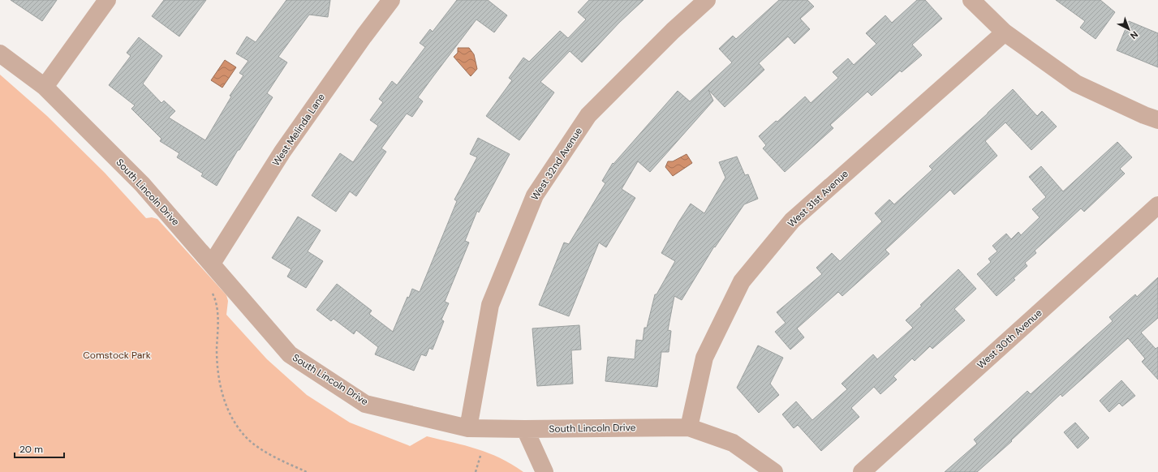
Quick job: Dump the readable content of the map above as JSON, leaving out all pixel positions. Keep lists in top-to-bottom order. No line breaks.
{"streets":{"street":["West Melinda Lane","West 32nd Avenue","South Lincoln Drive","West 31st Avenue","West 30th Avenue"]},"crossings":[["West Melinda Lane","South Lincoln Drive"],["West 32nd Avenue","South Lincoln Drive"],["South Lincoln Drive","West 31st Avenue"]],"parks":["Comstock Park"],"scale_bar":"20 m","north":"bottom right"}
